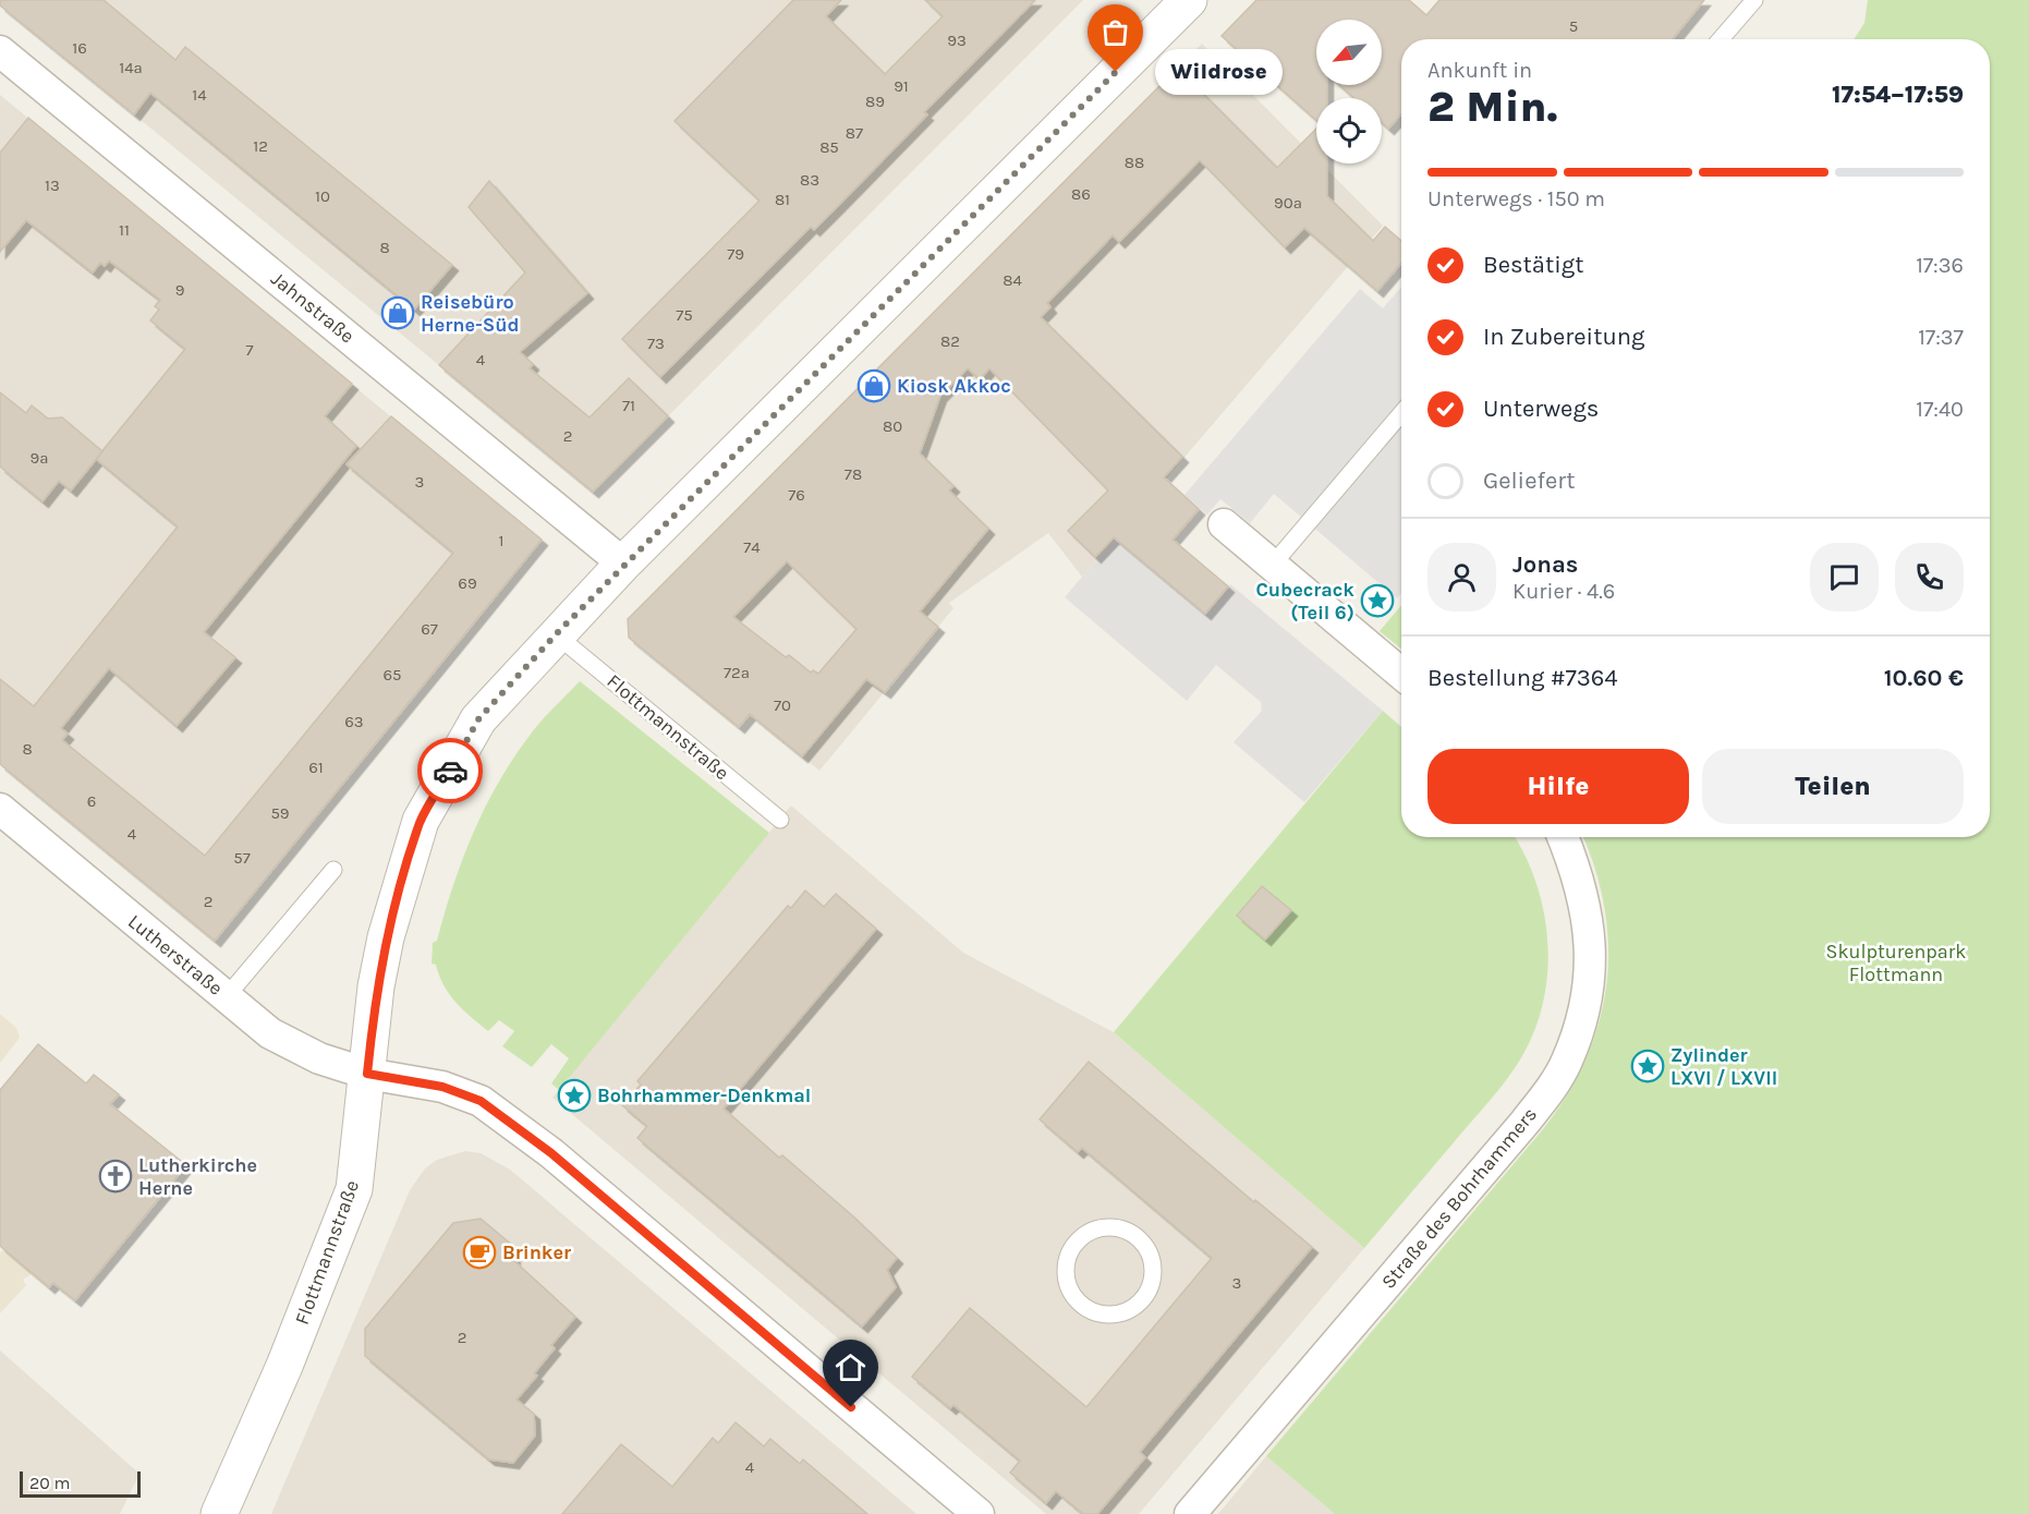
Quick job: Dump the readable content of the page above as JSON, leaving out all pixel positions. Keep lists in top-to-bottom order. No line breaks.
{"streets":{"street":["Jahnstraße","Flottmannstraße","Lutherstraße","Straße des Bohrhammers"]},"crossings":[["Jahnstraße","Flottmannstraße"],["Flottmannstraße","Lutherstraße"]],"parks":["Skulpturenpark Flottmann"],"places":{"other":["Wildrose"],"shop":["Reisebüro Herne-Süd","Kiosk Akkoc"],"place":["Cubecrack (Teil 6)","Zylinder LXVI / LXVII","Bohrhammer-Denkmal"],"church":["Lutherkirche Herne"],"cafe":["Brinker"]},"house_numbers":["5","93","16","14a","91","14","89","87","12","85","88","83","13","86","10","81","90a","11","8","79","84","9","75","82","73","7","4","71","80","2","9a","78","3","76","1","74","69","67","72a","65","70","63","8","61","6","59","4","57","2","3","2","4"],"scale_bar":"20 m","north":"bottom left","page":{"heading":["2 Min.","Ankunft in","17:54–17:59"],"panel":["Jonas","Kurier · 4.6","Bestellung #7364","10.60 €"],"bubble":"Wildrose","bar":"Unterwegs · 150 m","list":[["Bestätigt","17:36"],["In Zubereitung","17:37"],["Unterwegs","17:40"],"Geliefert"],"buttons":["Hilfe","Teilen"],"scale":"20 m"}}
